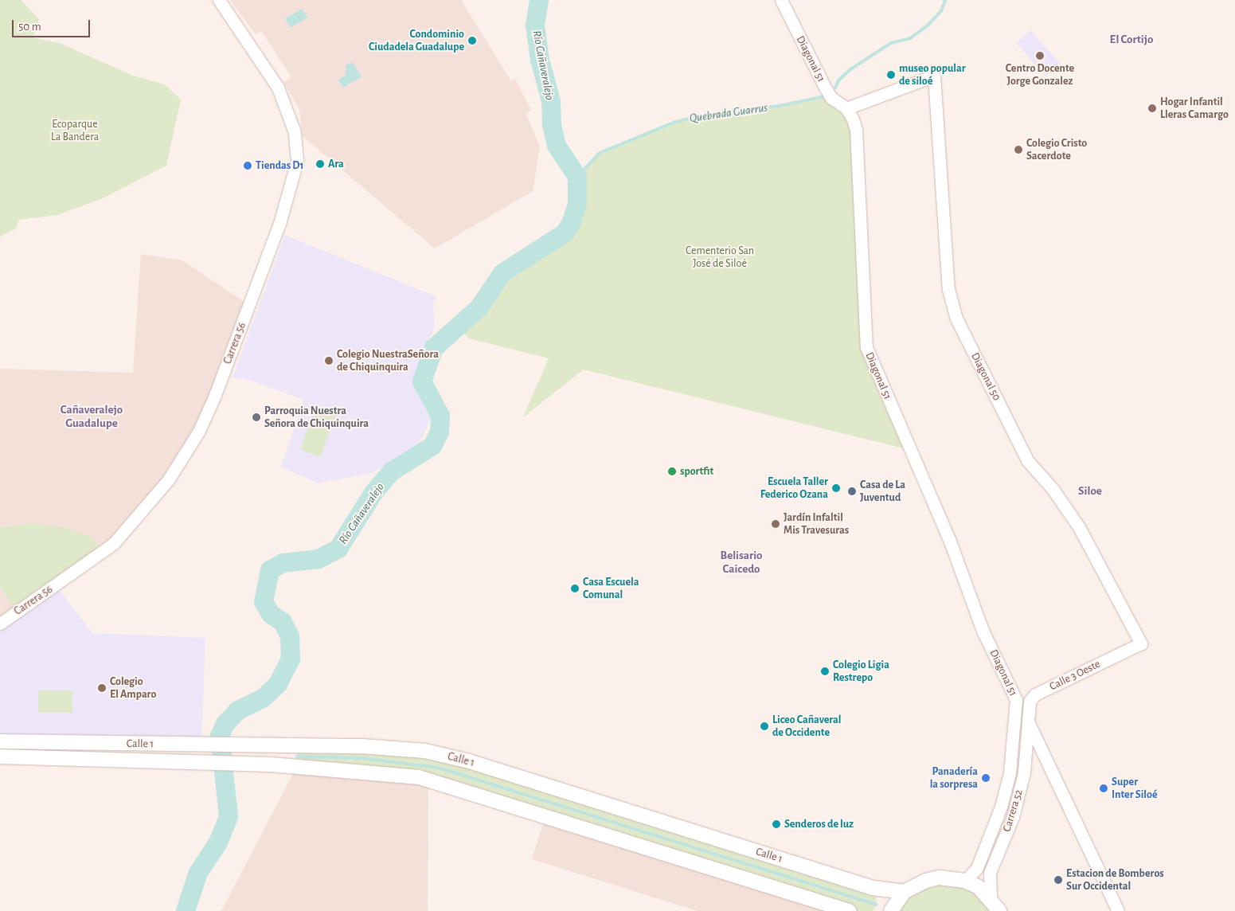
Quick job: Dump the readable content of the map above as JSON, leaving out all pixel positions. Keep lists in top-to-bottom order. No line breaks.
{"streets":{"main road":["Calle 1"],"street":["Diagonal 51","Carrera 56","Diagonal 50","Calle 3 Oeste","Carrera 52"]},"crossings":[["Diagonal 51","Diagonal 50"],["Diagonal 51","Carrera 52"],["Diagonal 50","Calle 3 Oeste"],["Calle 3 Oeste","Carrera 52"]],"districts":["El Cortijo","Cañaveralejo Guadalupe","Siloe","Belisario Caicedo"],"water":["Río Cañaveralejo","Quebrada Guarrus"],"parks":["Ecoparque La Bandera","Cementerio San José de Siloé"],"places":["Condominio Ciudadela Guadalupe","Centro Docente Jorge Gonzalez","museo popular de siloé","Hogar Infantil Lleras Camargo","Colegio Cristo Sacerdote","Ara","Tiendas D1","Colegio NuestraSeñora de Chiquinquira","Parroquia Nuestra Señora de Chiquinquira","sportfit","Escuela Taller Federico Ozana","Casa de La Juventud","Jardín Infaltil Mis Travesuras","Casa Escuela Comunal","Colegio Ligia Restrepo","Colegio El Amparo","Liceo Cañaveral de Occidente","Panadería la sorpresa","Super Inter Siloé","Senderos de luz","Estacion de Bomberos Sur Occidental"],"scale_bar":"50 m"}
